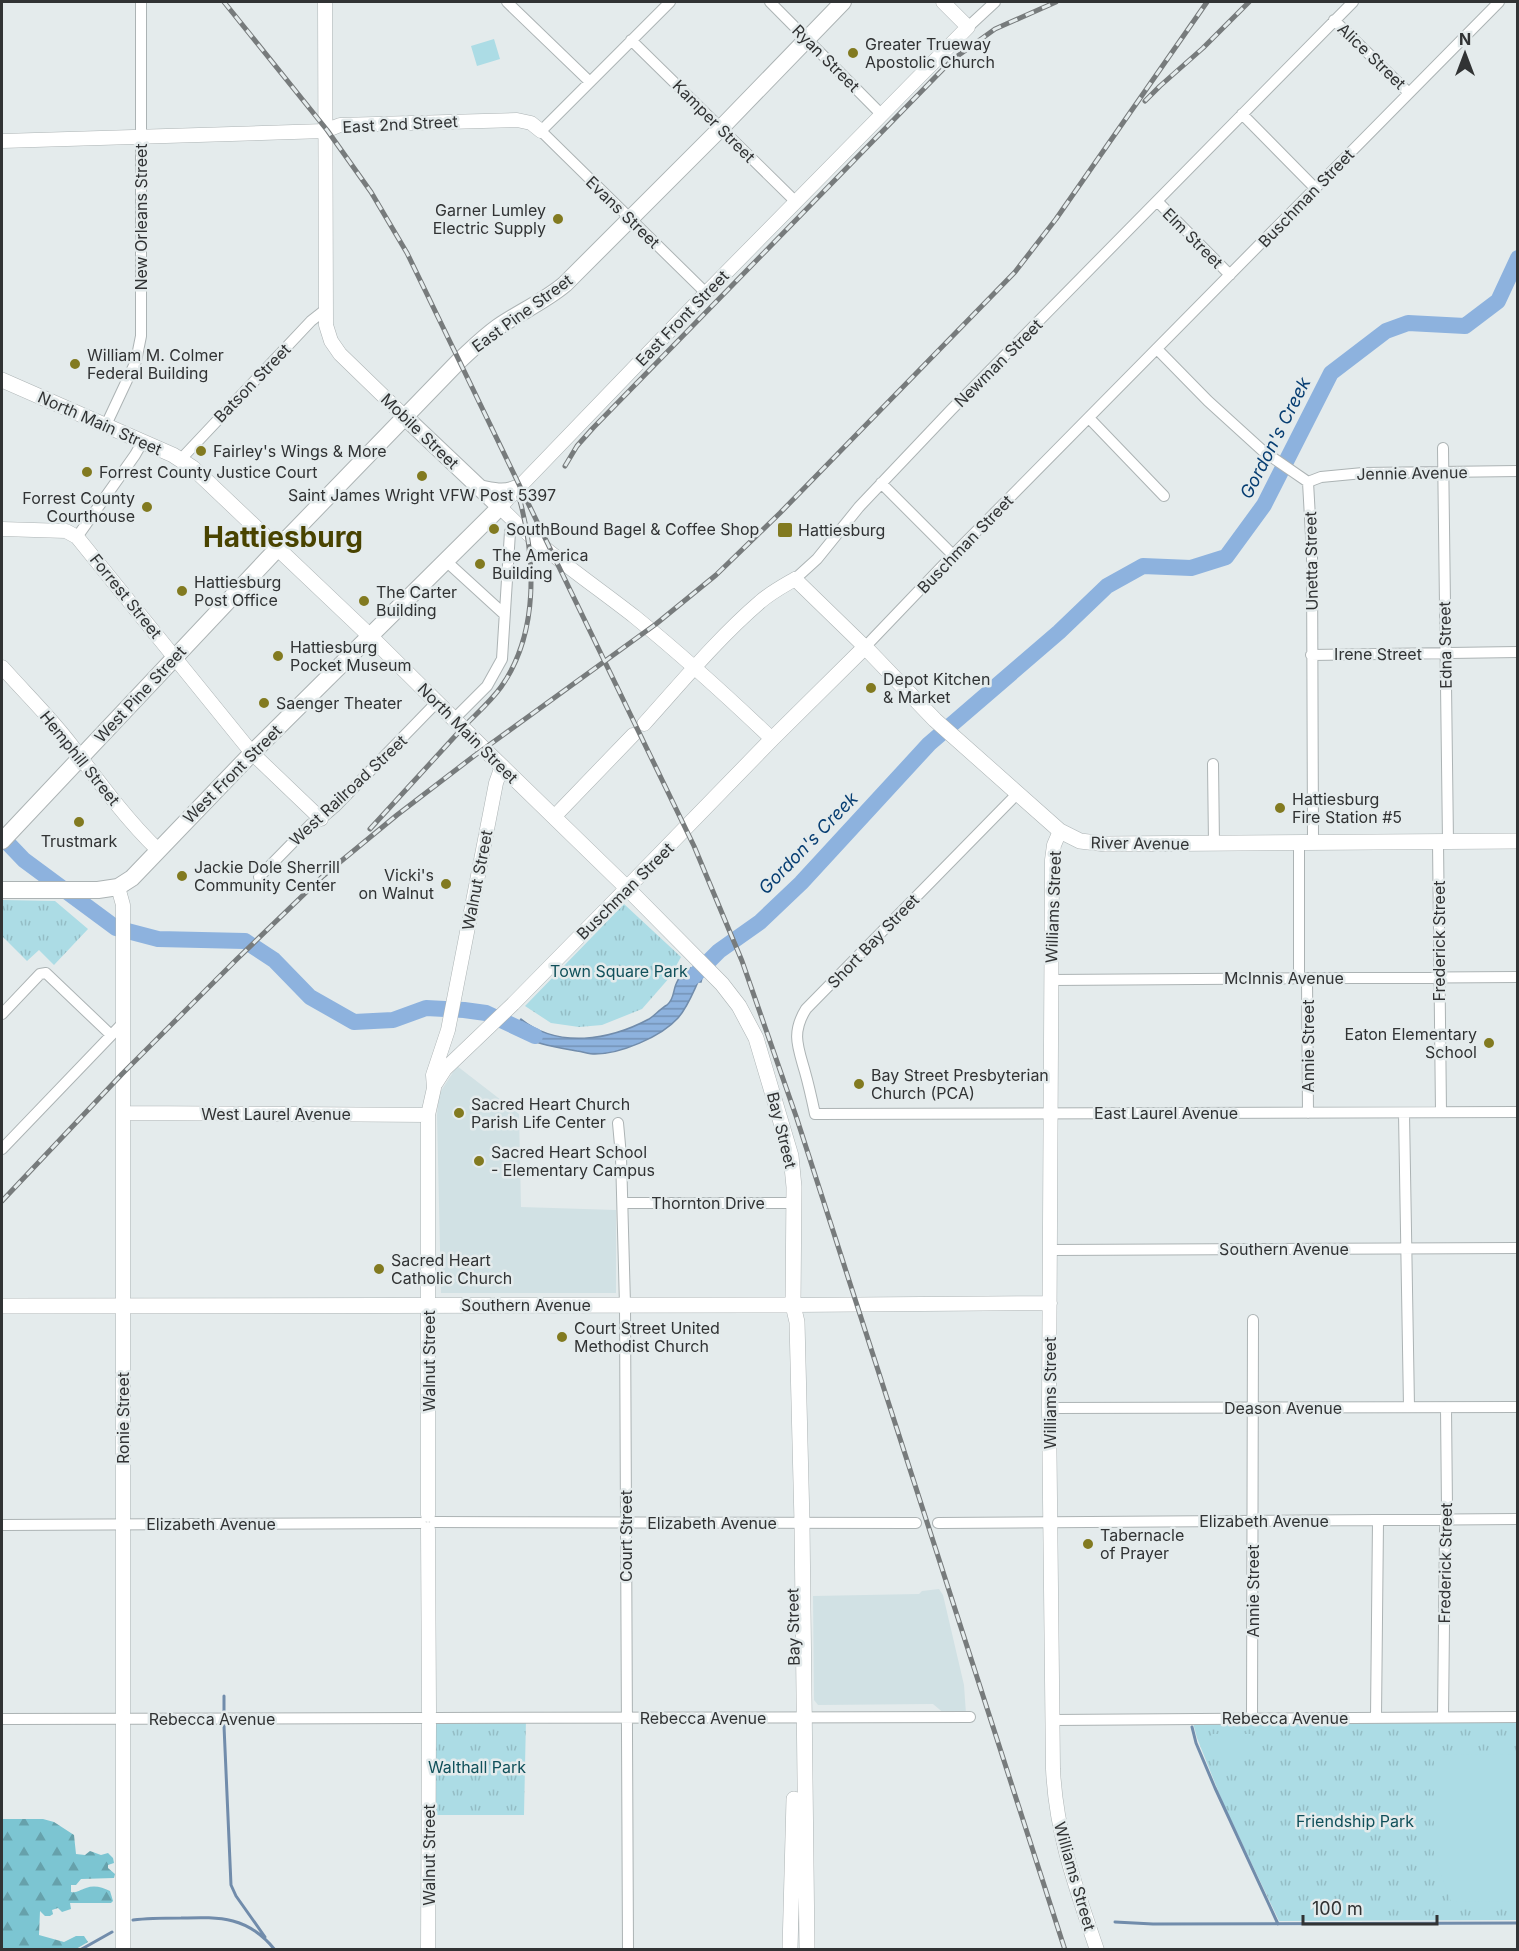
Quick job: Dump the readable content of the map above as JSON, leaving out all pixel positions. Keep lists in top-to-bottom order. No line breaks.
{"streets":{"main road":["Buschman Street","East Pine Street","East Front Street","North Main Street","Mobile Street","West Pine Street","West Front Street","River Avenue","Bay Street","Southern Avenue"],"street":["Alice Street","Ryan Street","Kamper Street","East 2nd Street","Evans Street","New Orleans Street","Elm Street","Newman Street","Batson Street","Jennie Avenue","Unetta Street","Forrest Street","Edna Street","Irene Street","Hemphill Street","West Railroad Street","Walnut Street","Williams Street","Short Bay Street","Frederick Street","McInnis Avenue","Annie Street","East Laurel Avenue","West Laurel Avenue","Thornton Drive","Deason Avenue","Ronie Street","Elizabeth Avenue","Court Street","Rebecca Avenue"]},"crossings":[["Alice Street","Buschman Street"],["Alice Street","Newman Street"],["Ryan Street","East Pine Street"],["Ryan Street","East Front Street"],["Kamper Street","East Pine Street"],["Kamper Street","East Front Street"],["East 2nd Street","Evans Street"],["East 2nd Street","New Orleans Street"],["East 2nd Street","Mobile Street"],["Buschman Street","Elm Street"],["Buschman Street","North Main Street"],["Buschman Street","Mobile Street"],["Buschman Street","River Avenue"],["Buschman Street","Walnut Street"],["Evans Street","East Pine Street"],["Evans Street","East Front Street"],["New Orleans Street","North Main Street"],["Elm Street","Newman Street"],["East Pine Street","North Main Street"],["East Pine Street","Mobile Street"],["East Pine Street","West Pine Street"],["East Front Street","North Main Street"],["East Front Street","Mobile Street"],["East Front Street","West Front Street"],["Newman Street","Mobile Street"],["Newman Street","River Avenue"],["Batson Street","North Main Street"],["Batson Street","Mobile Street"],["North Main Street","West Pine Street"],["North Main Street","West Front Street"],["North Main Street","West Railroad Street"],["North Main Street","Walnut Street"],["North Main Street","Bay Street"],["Jennie Avenue","Unetta Street"],["Jennie Avenue","Edna Street"],["Unetta Street","Irene Street"],["Unetta Street","River Avenue"],["Unetta Street","Annie Street"],["Forrest Street","West Pine Street"],["Forrest Street","West Front Street"],["Forrest Street","West Railroad Street"],["Edna Street","Irene Street"],["Edna Street","River Avenue"],["Edna Street","Frederick Street"],["West Pine Street","Hemphill Street"],["Hemphill Street","West Front Street"],["West Front Street","Ronie Street"],["River Avenue","Williams Street"],["River Avenue","Short Bay Street"],["River Avenue","Frederick Street"],["River Avenue","Annie Street"],["Walnut Street","West Laurel Avenue"],["Walnut Street","Southern Avenue"],["Walnut Street","Elizabeth Avenue"],["Walnut Street","Rebecca Avenue"],["Williams Street","McInnis Avenue"],["Williams Street","East Laurel Avenue"],["Williams Street","Southern Avenue"],["Williams Street","Deason Avenue"],["Williams Street","Elizabeth Avenue"],["Williams Street","Rebecca Avenue"],["Short Bay Street","East Laurel Avenue"],["Frederick Street","McInnis Avenue"],["Frederick Street","East Laurel Avenue"],["Frederick Street","Deason Avenue"],["Frederick Street","Elizabeth Avenue"],["Frederick Street","Rebecca Avenue"],["McInnis Avenue","Annie Street"],["Annie Street","East Laurel Avenue"],["Annie Street","Deason Avenue"],["Annie Street","Elizabeth Avenue"],["Annie Street","Rebecca Avenue"],["West Laurel Avenue","Ronie Street"],["Bay Street","Thornton Drive"],["Bay Street","Southern Avenue"],["Bay Street","Elizabeth Avenue"],["Bay Street","Rebecca Avenue"],["Thornton Drive","Court Street"],["Southern Avenue","Ronie Street"],["Southern Avenue","Court Street"],["Ronie Street","Elizabeth Avenue"],["Ronie Street","Rebecca Avenue"],["Elizabeth Avenue","Court Street"],["Court Street","Rebecca Avenue"]],"districts":["Hattiesburg"],"water":["Gordon's Creek"],"parks":["Town Square Park","Walthall Park","Friendship Park"],"places":{"other":["Greater Trueway Apostolic Church","Garner Lumley Electric Supply","William M. Colmer Federal Building","Fairley's Wings & More","Forrest County Justice Court","Saint James Wright VFW Post 5397","Forrest County Courthouse","SouthBound Bagel & Coffee Shop","The America Building","Hattiesburg Post Office","The Carter Building","Hattiesburg Pocket Museum","Depot Kitchen & Market","Saenger Theater","Hattiesburg Fire Station #5","Trustmark","Jackie Dole Sherrill Community Center","Vicki's on Walnut","Eaton Elementary School","Bay Street Presbyterian Church (PCA)","Sacred Heart Church Parish Life Center","Sacred Heart School - Elementary Campus","Sacred Heart Catholic Church","Court Street United Methodist Church","Tabernacle of Prayer"],"transit":["Hattiesburg"]},"scale_bar":"100 m","north":"top"}
